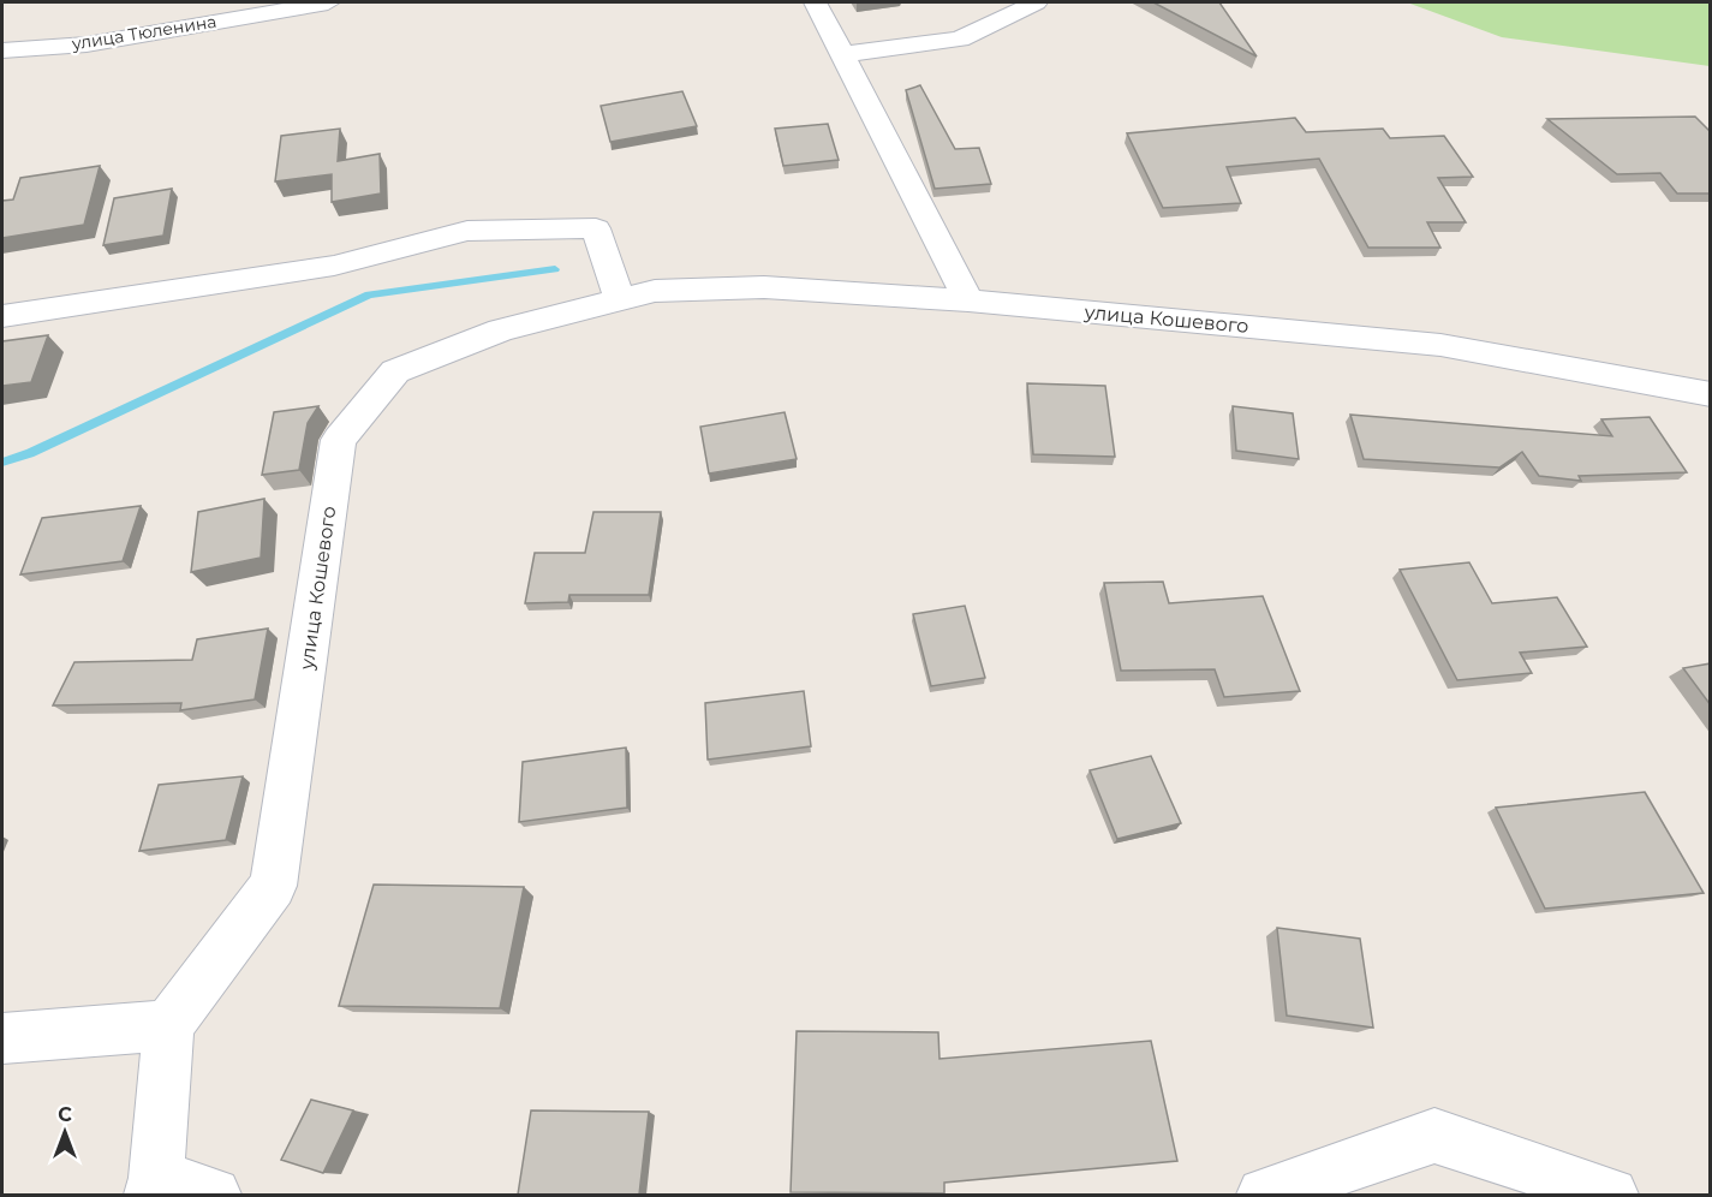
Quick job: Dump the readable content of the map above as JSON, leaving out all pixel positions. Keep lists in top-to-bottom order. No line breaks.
{"streets":{"street":["улица Тюленина","улица Кошевого"]},"north":"top"}
